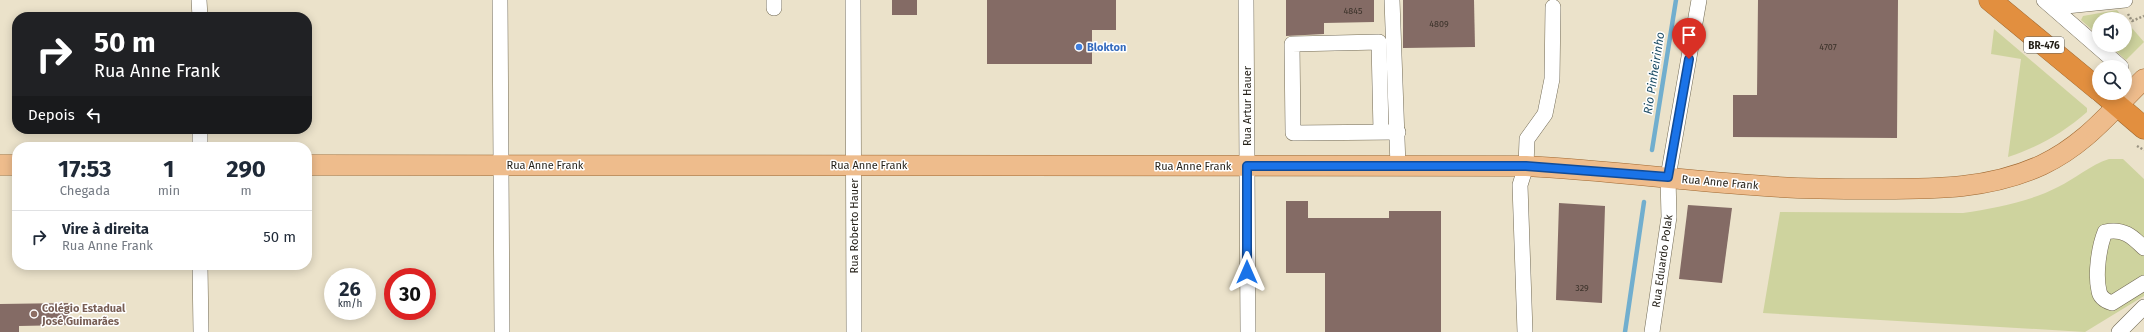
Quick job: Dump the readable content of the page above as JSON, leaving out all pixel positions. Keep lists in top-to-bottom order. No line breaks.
{"streets":{"highway":["BR-476"],"main road":["Rua Anne Frank"],"street":["Rua Artur Hauer","Rua Roberto Hauer","Rua Eduardo Polak"]},"crossings":[["Rua Artur Hauer","Rua Anne Frank"],["Rua Anne Frank","Rua Roberto Hauer"],["Rua Anne Frank","Rua Eduardo Polak"]],"water":["Rio Pinheirinho"],"places":["Blokton","Colégio Estadual José Guimarães"],"house_numbers":["4845","4809","4707","329"],"page":{"turn":["50 m","Rua Anne Frank"],"then":"Depois","eta":["17:53","Chegada","1","min","290","m"],"list":[{"name":"Vire à direita","note":"Rua Anne Frank","value":"50 m"}],"speed":"26 km/h","limit":"30"}}
